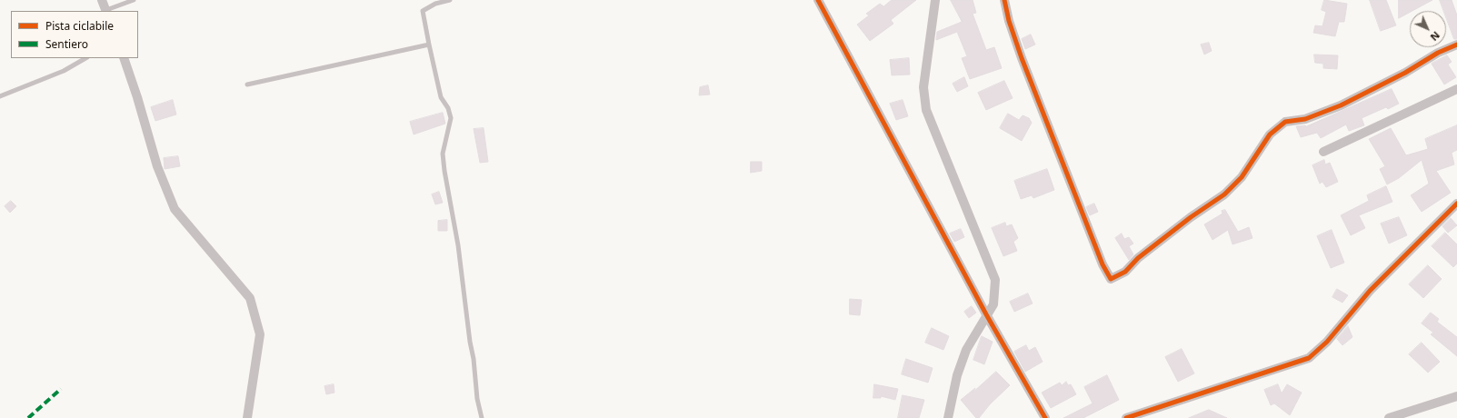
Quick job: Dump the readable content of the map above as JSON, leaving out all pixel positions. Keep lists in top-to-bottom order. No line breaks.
{"legend":["Pista ciclabile","Sentiero"],"north":"bottom right"}
